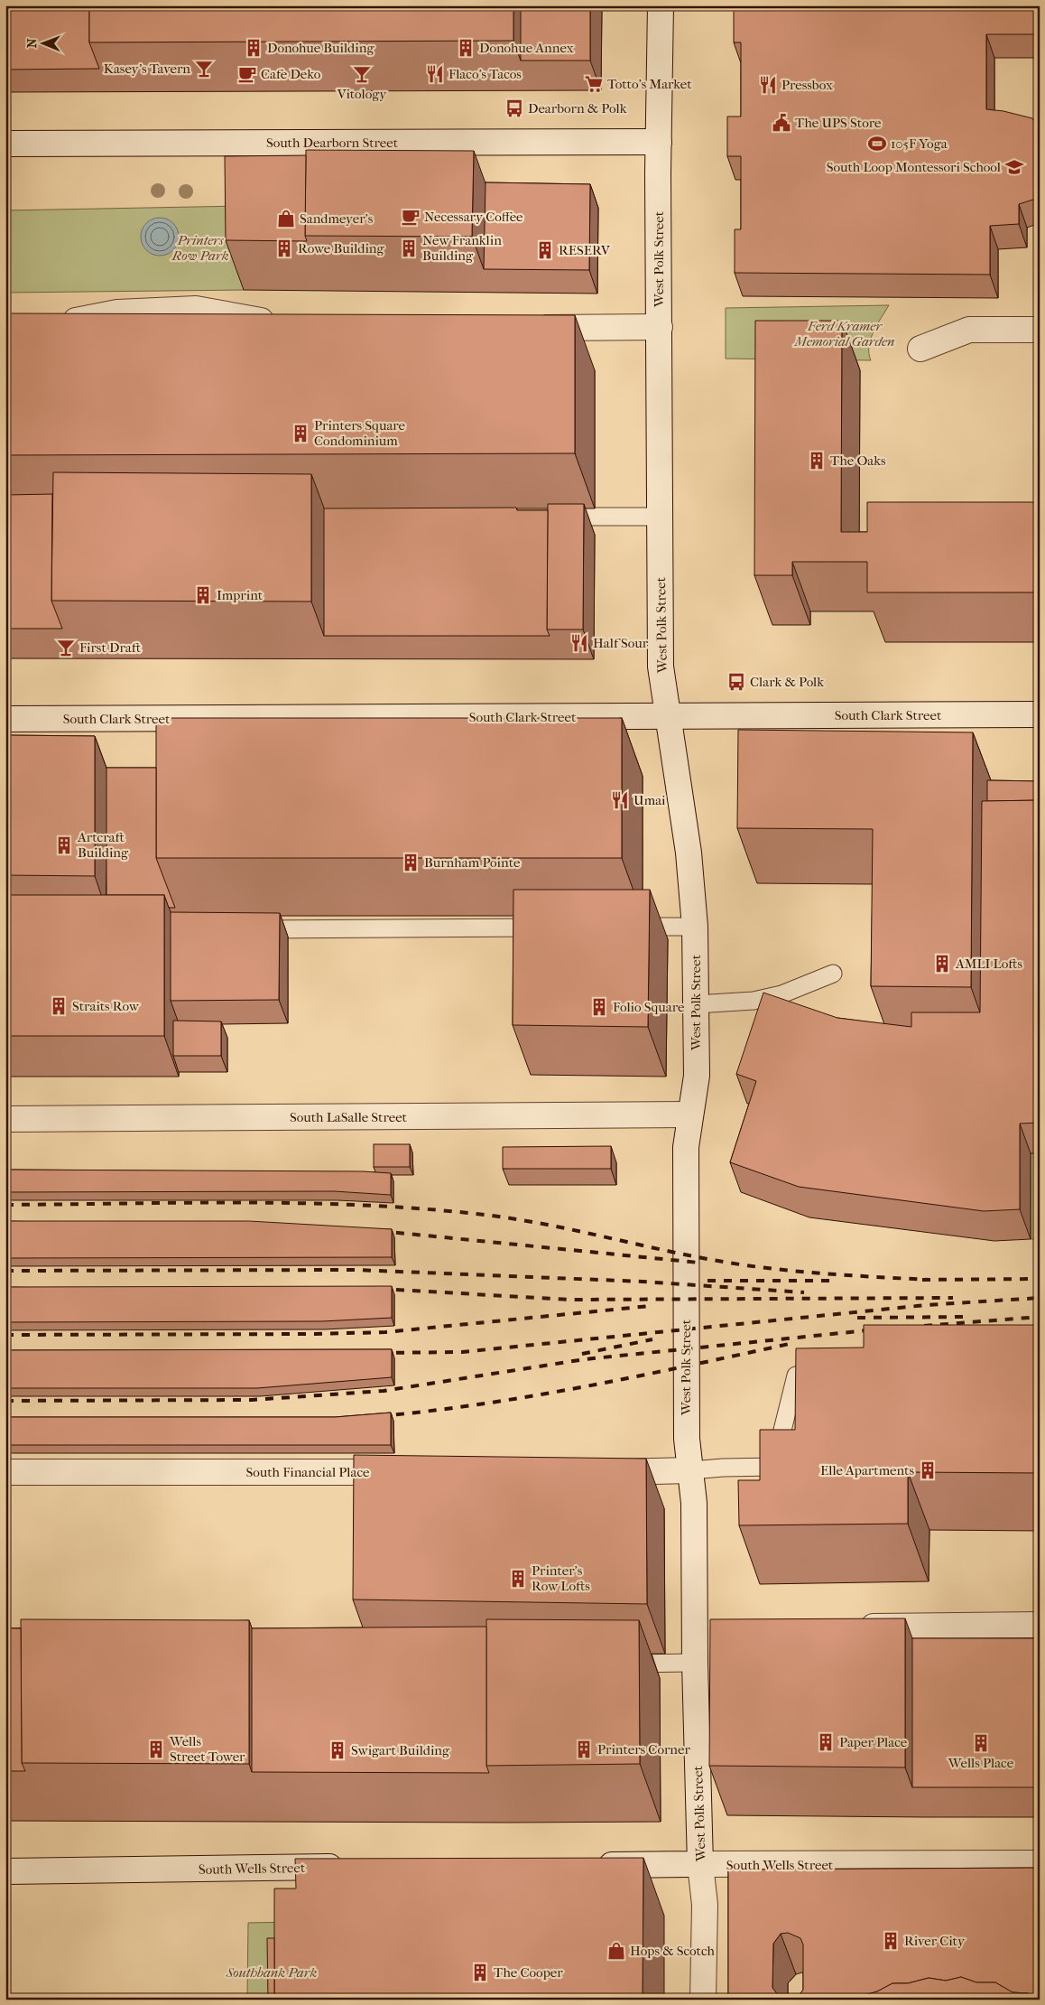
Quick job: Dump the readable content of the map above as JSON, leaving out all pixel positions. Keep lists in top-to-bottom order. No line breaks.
{"streets":{"main road":["South Dearborn Street","West Polk Street","South Clark Street","South LaSalle Street","South Financial Place","South Wells Street"]},"crossings":[["South Dearborn Street","West Polk Street"],["West Polk Street","South Clark Street"],["West Polk Street","South LaSalle Street"],["West Polk Street","South Wells Street"]],"parks":["Printers Row Park","Ferd Kramer Memorial Garden","Southbank Park"],"places":{"building":["Donohue Building","Donohue Annex","Rowe Building","New Franklin Building","RESERV","Printers Square Condominium","The Oaks","Imprint","Artcraft Building","Burnham Pointe","AMLI Lofts","Straits Row","Folio Square","Elle Apartments","Printer's Row Lofts","Paper Place","Wells Place","Wells Street Tower","Printers Corner","Swigart Building","River City","The Cooper"],"bar":["Kasey's Tavern","Vitology","First Draft"],"cafe":["Cafe Deko","Necessary Coffee"],"restaurant":["Flaco's Tacos","Pressbox","Half Sour","Umai"],"supermarket":["Totto's Market"],"bus stop":["Dearborn & Polk","Clark & Polk"],"public building":["The UPS Store"],"sports":["105F Yoga"],"school or university":["South Loop Montessori School"],"shop":["Sandmeyer's","Hops & Scotch"]},"north":"left"}
